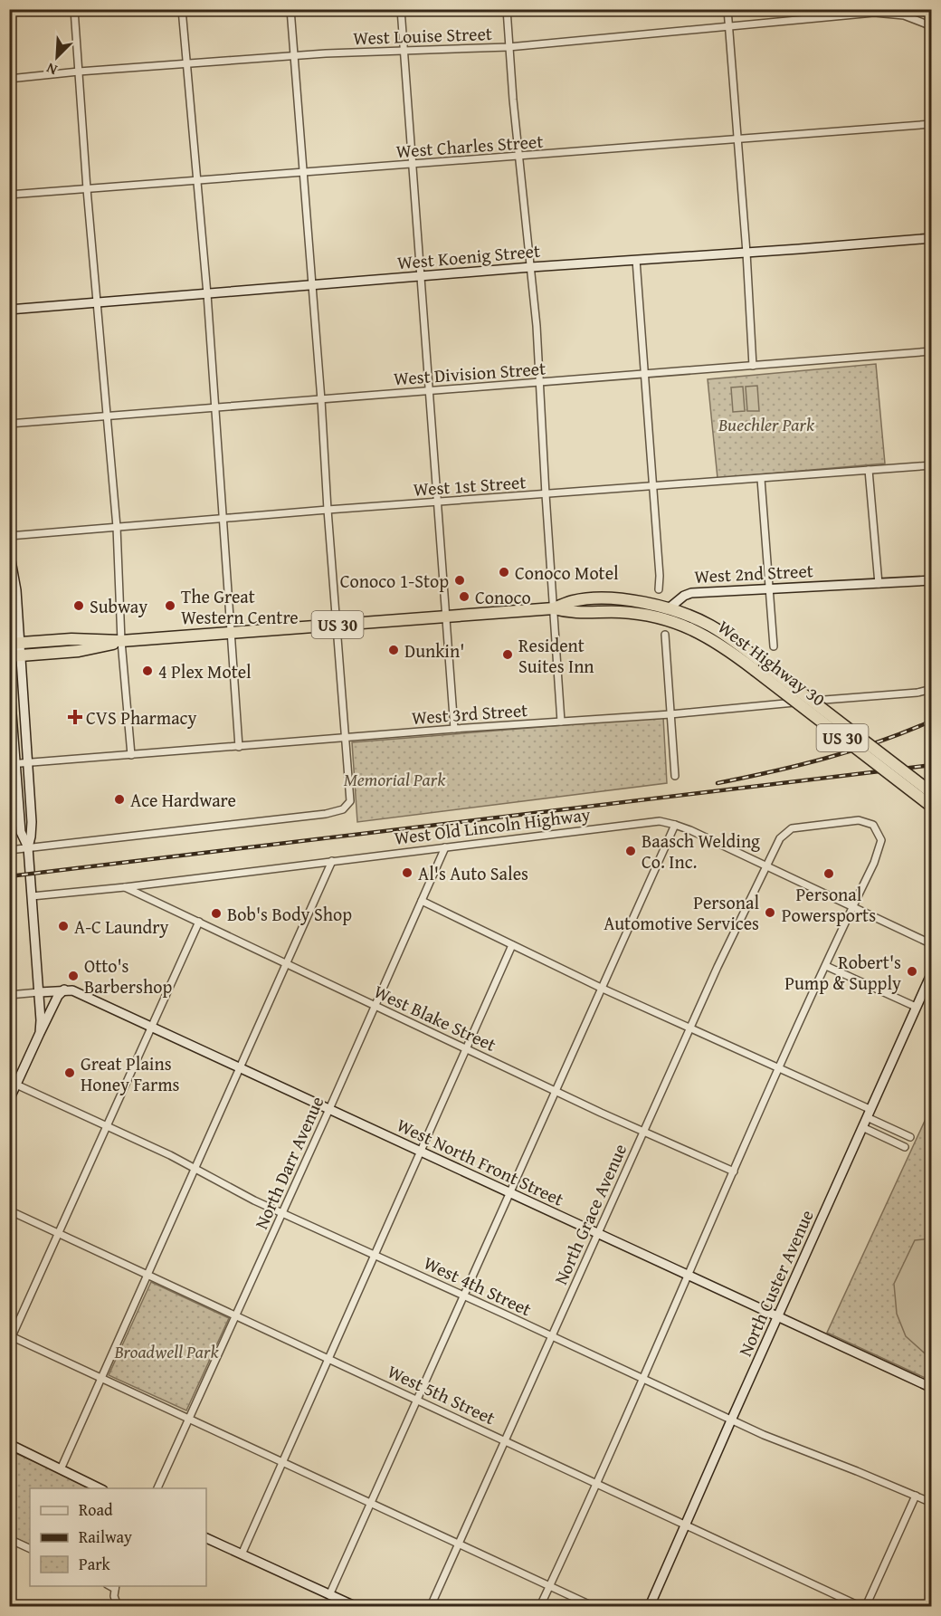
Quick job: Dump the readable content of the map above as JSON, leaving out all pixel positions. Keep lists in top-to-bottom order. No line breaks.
{"streets":{"highway":["US 30","West Highway 30"],"street":["West Louise Street","West Charles Street","West Koenig Street","West Division Street","West 1st Street","West 2nd Street","West 3rd Street","West Old Lincoln Highway","West Blake Street","West North Front Street","North Darr Avenue","North Grace Avenue","North Custer Avenue","West 4th Street","West 5th Street"]},"crossings":[["West 2nd Street","US 30"],["West 2nd Street","West Highway 30"],["US 30","West Highway 30"],["West Old Lincoln Highway","West Blake Street"],["West Old Lincoln Highway","North Darr Avenue"],["West Old Lincoln Highway","North Grace Avenue"],["West Blake Street","North Darr Avenue"],["West Blake Street","North Grace Avenue"],["West North Front Street","North Darr Avenue"],["West North Front Street","North Grace Avenue"],["West North Front Street","North Custer Avenue"],["North Darr Avenue","West 4th Street"],["North Darr Avenue","West 5th Street"],["North Grace Avenue","West 4th Street"],["North Grace Avenue","West 5th Street"],["North Custer Avenue","West 4th Street"],["North Custer Avenue","West 5th Street"]],"parks":["Buechler Park","Memorial Park","Broadwell Park"],"places":{"other":["Conoco Motel","Conoco 1-Stop","Conoco","Subway","The Great Western Centre","Dunkin'","Resident Suites Inn","4 Plex Motel","Ace Hardware","Baasch Welding Co. Inc.","Al's Auto Sales","Personal Powersports","Personal Automotive Services","Bob's Body Shop","A-C Laundry","Robert's Pump & Supply","Otto's Barbershop","Great Plains Honey Farms"],"health":["CVS Pharmacy"]},"legend":["Road","Railway","Park"],"north":"bottom left"}
